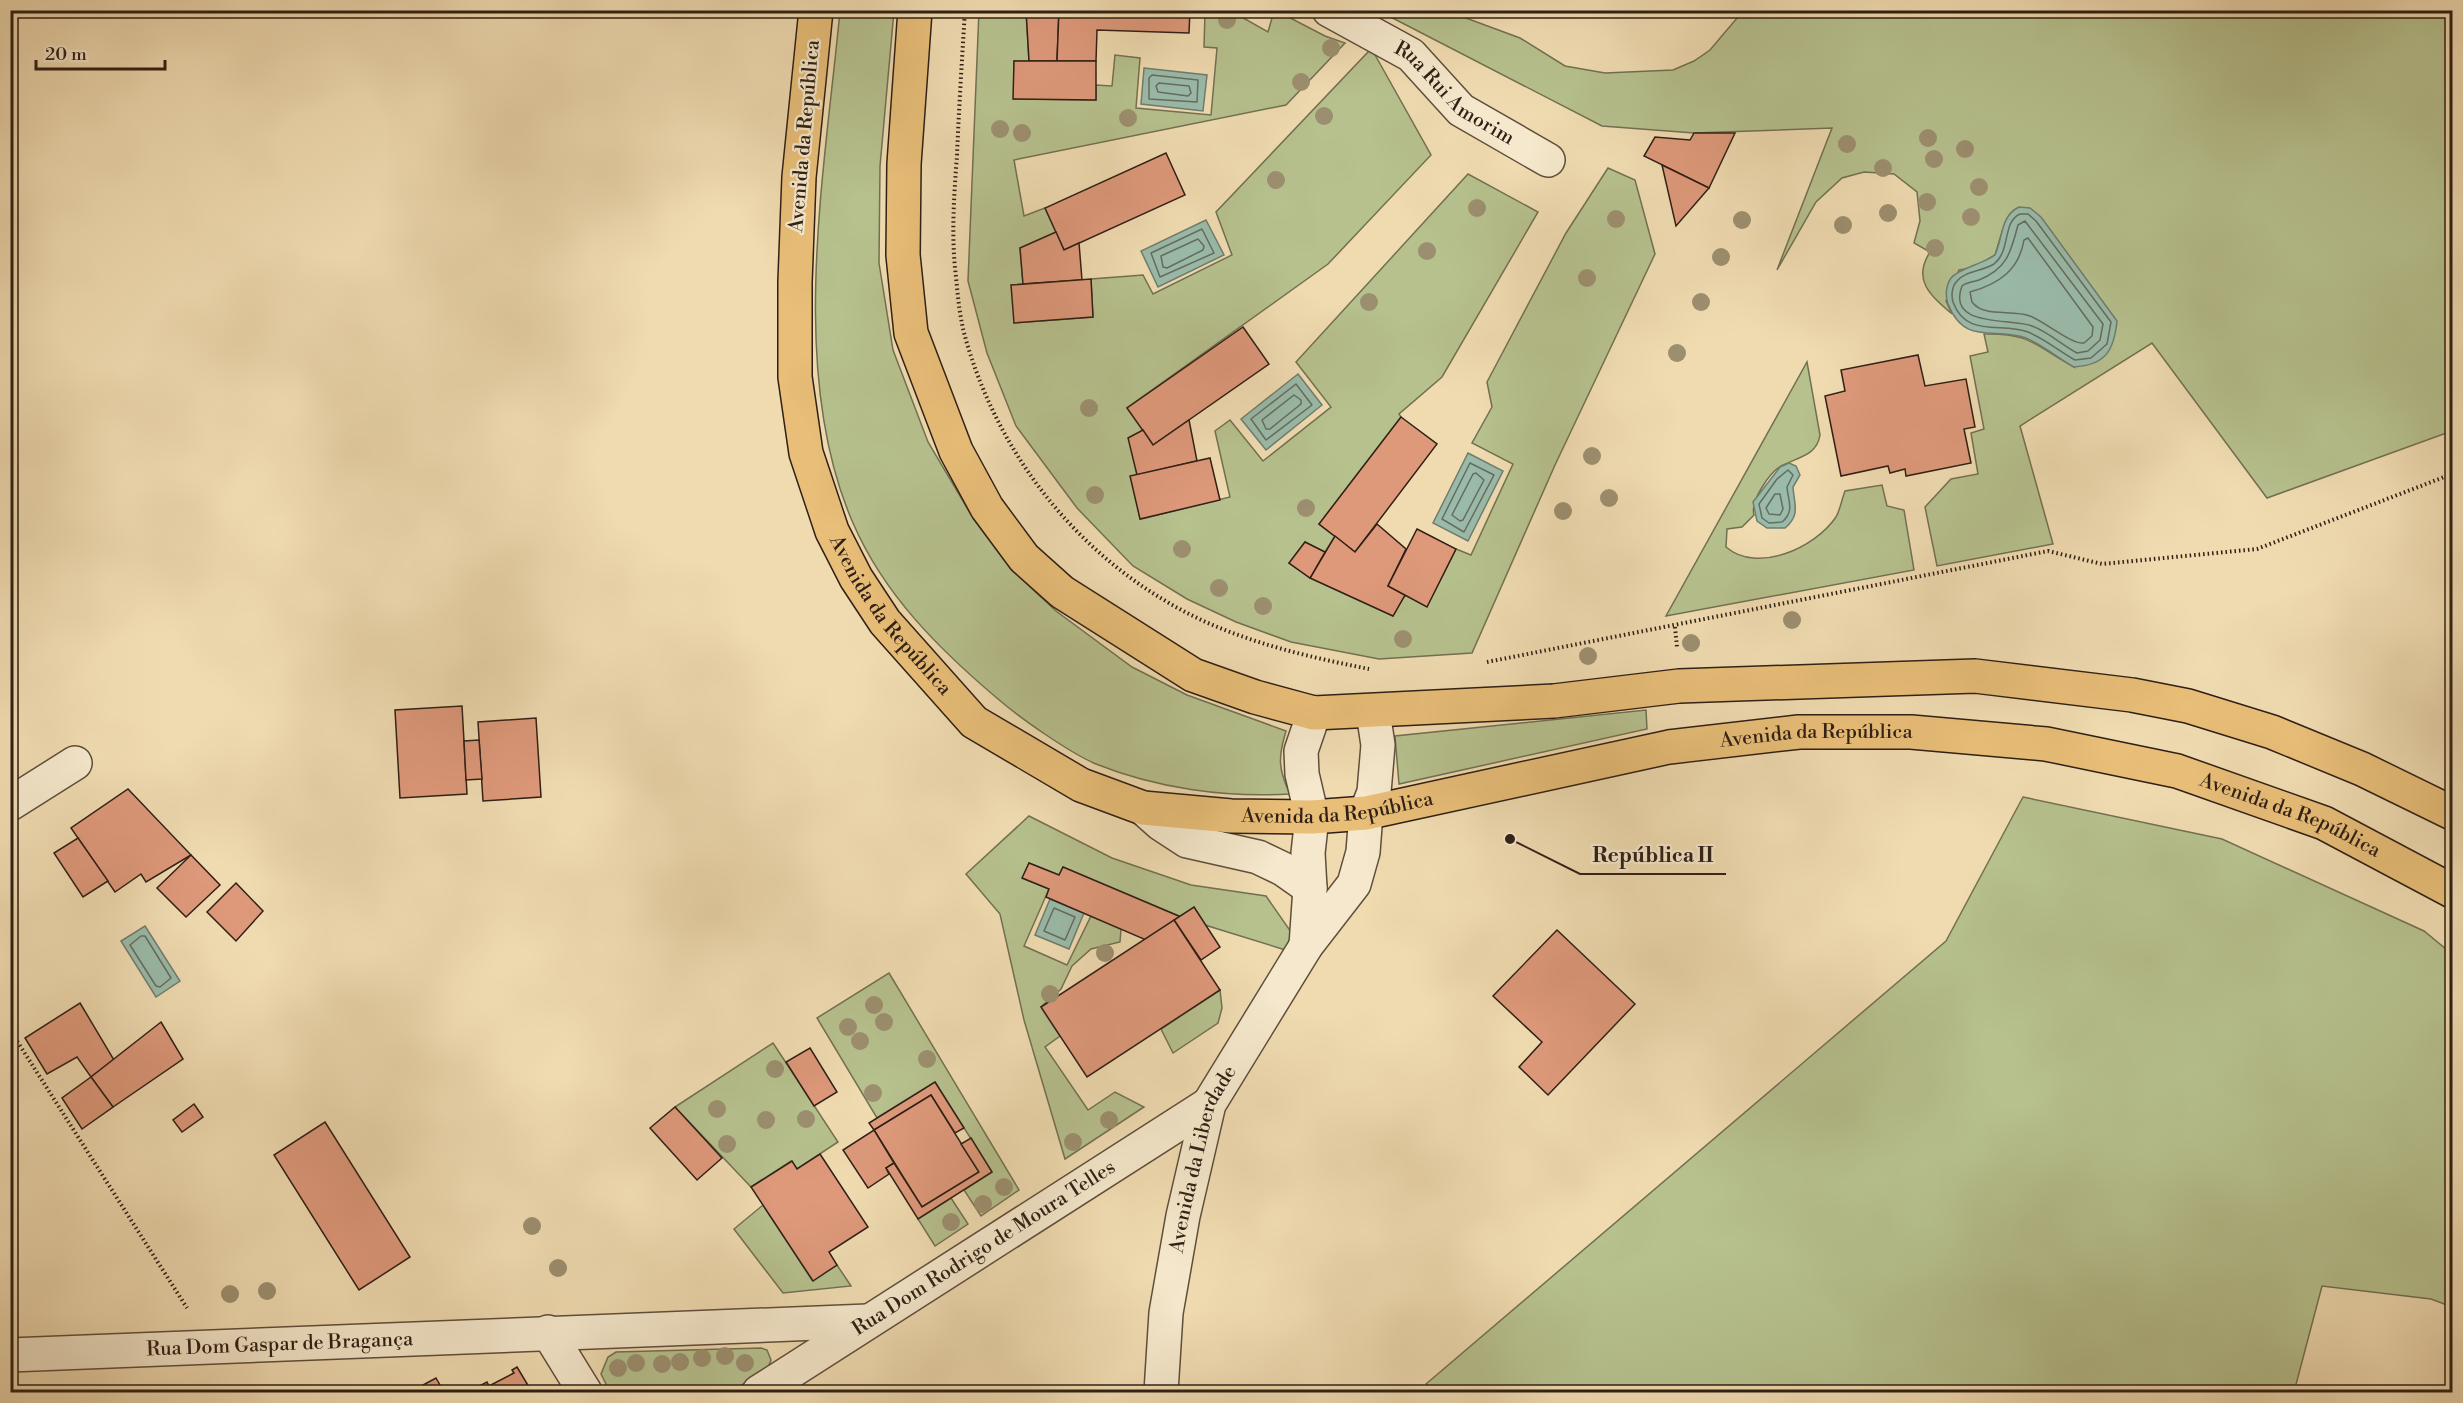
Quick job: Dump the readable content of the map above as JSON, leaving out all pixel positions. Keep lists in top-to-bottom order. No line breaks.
{"streets":{"main road":["Avenida da República"],"street":["Rua Rui Amorim","Avenida da Liberdade","Rua Dom Rodrigo de Moura Telles","Rua Dom Gaspar de Bragança"]},"crossings":[["Avenida da República","Avenida da Liberdade"],["Avenida da Liberdade","Rua Dom Rodrigo de Moura Telles"],["Rua Dom Rodrigo de Moura Telles","Rua Dom Gaspar de Bragança"]],"places":["República II"],"scale_bar":"20 m"}
